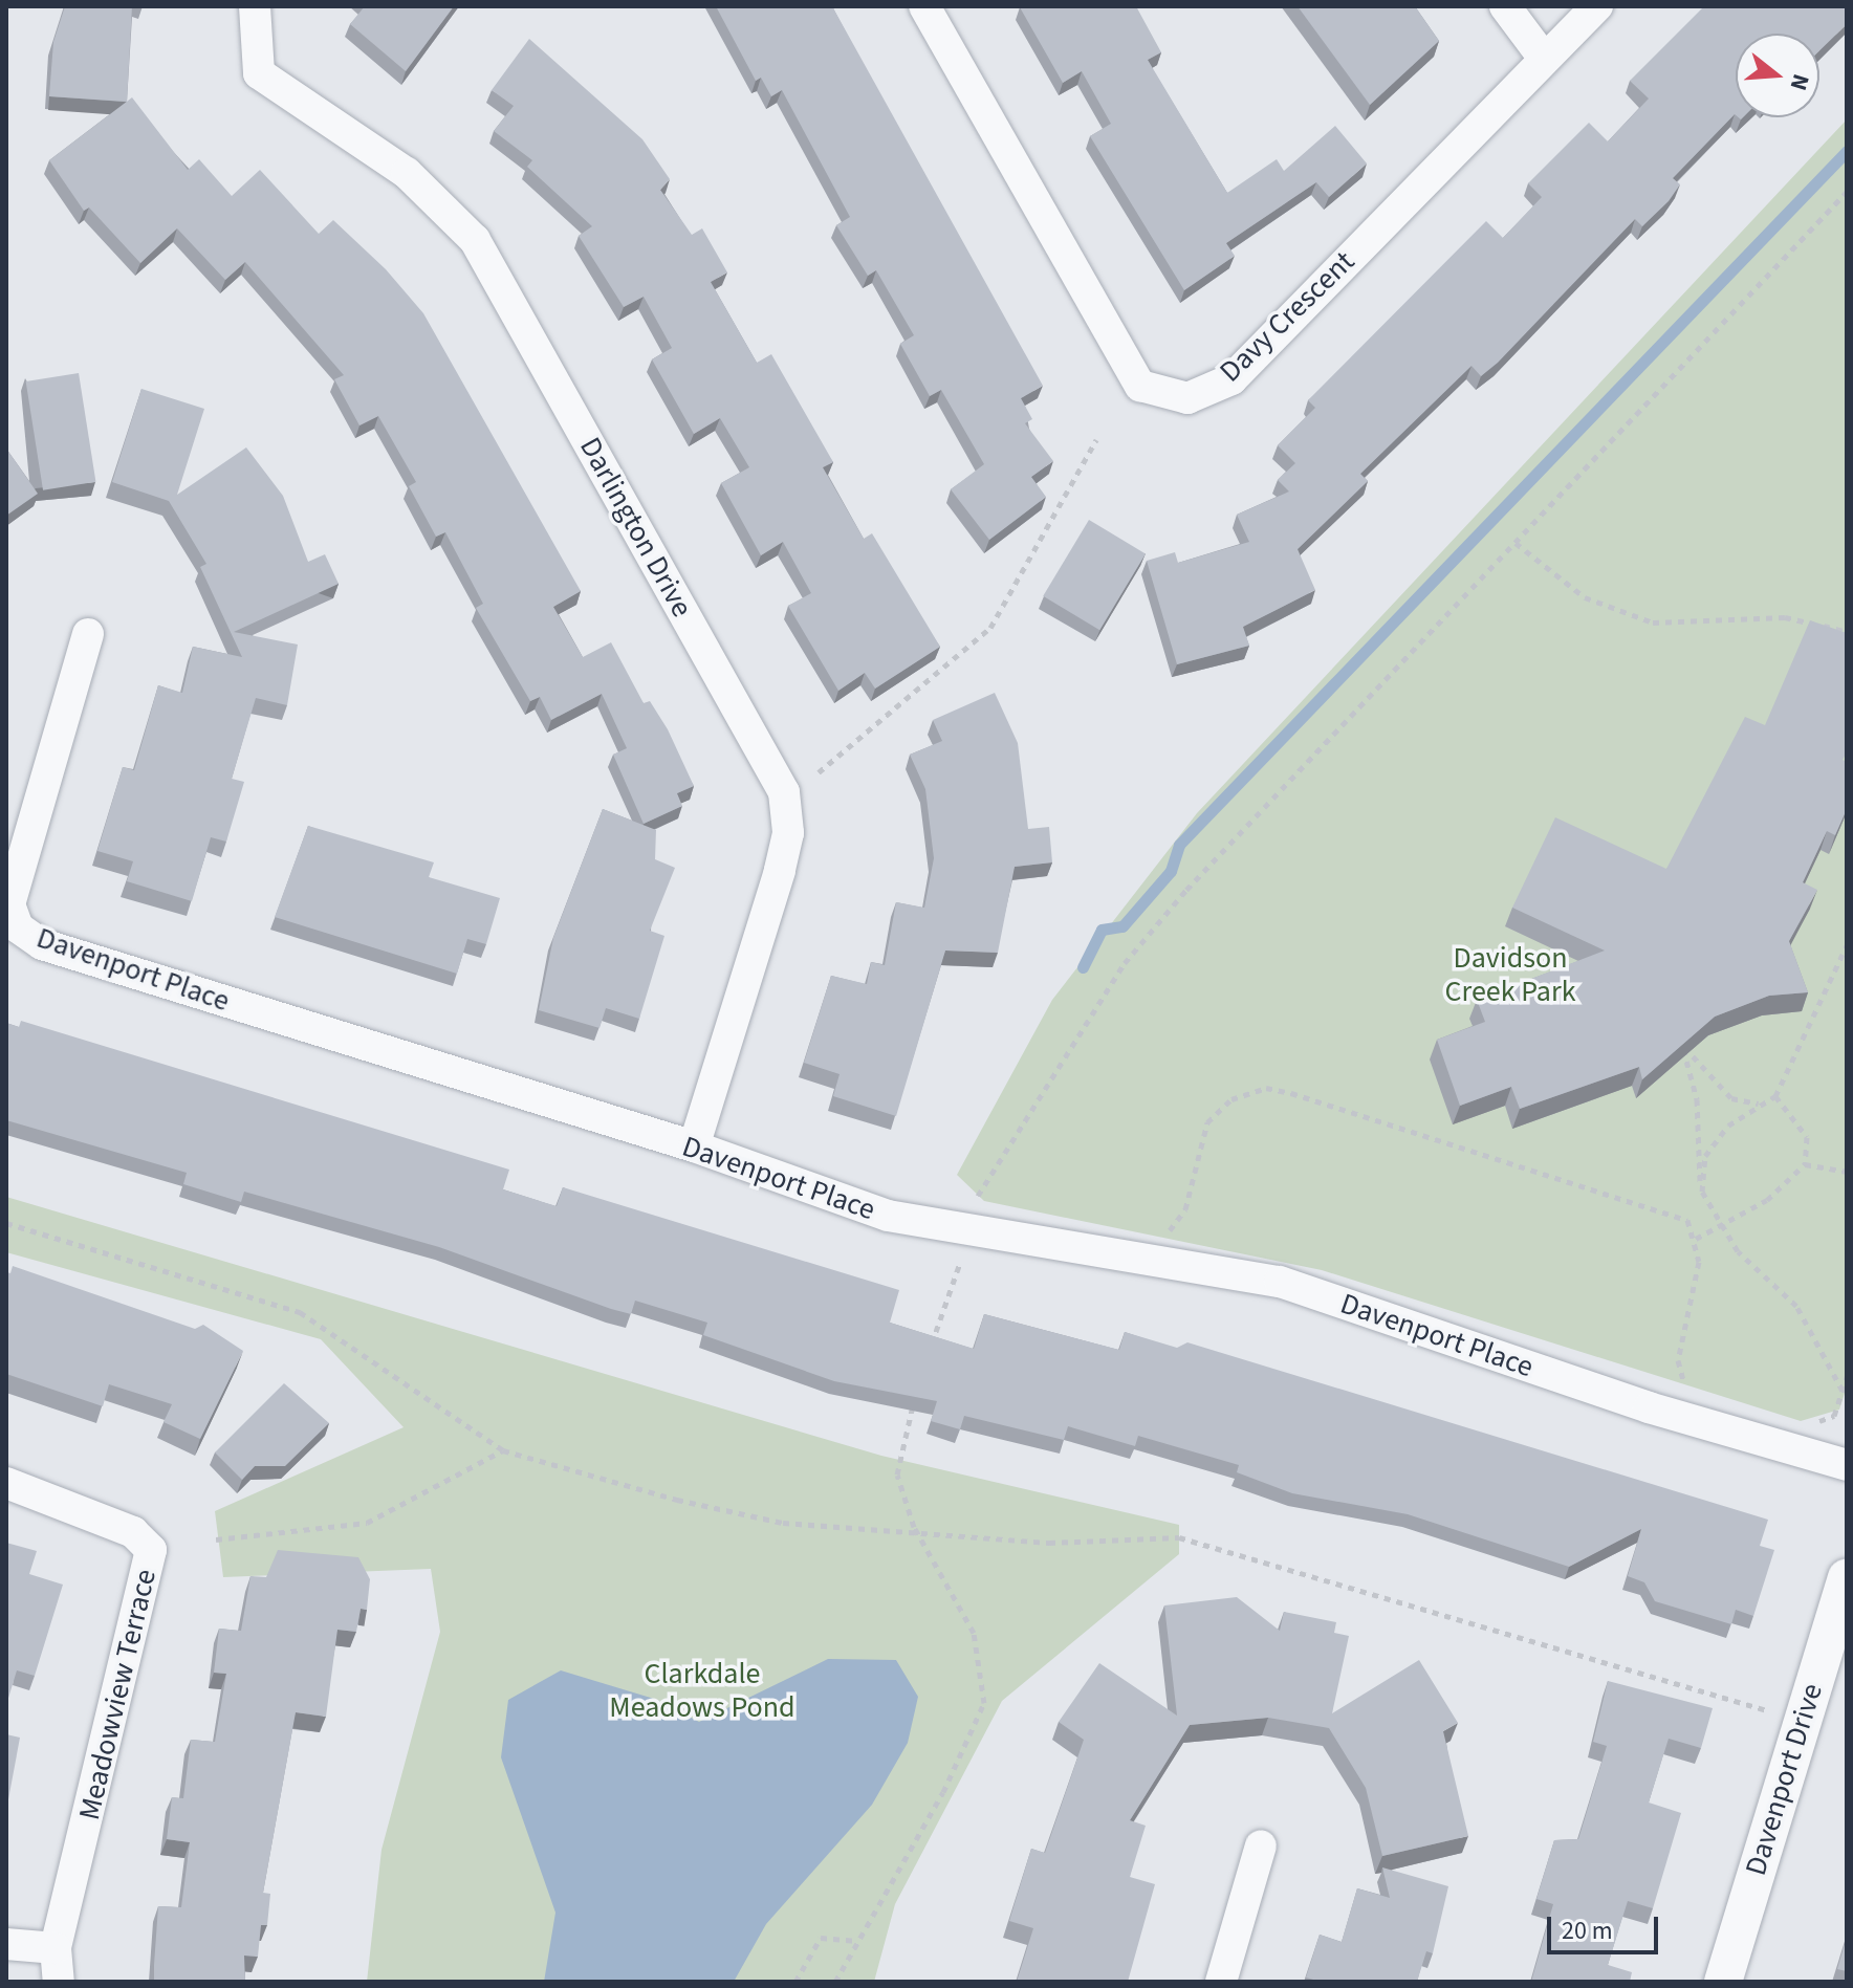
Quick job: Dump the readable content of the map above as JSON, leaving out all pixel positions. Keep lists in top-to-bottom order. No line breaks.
{"streets":{"street":["Davy Crescent","Darlington Drive","Davenport Place","Meadowview Terrace","Davenport Drive"]},"crossings":[["Darlington Drive","Davenport Place"]],"parks":["Davidson Creek Park","Clarkdale Meadows Pond"],"scale_bar":"20 m","north":"right"}
